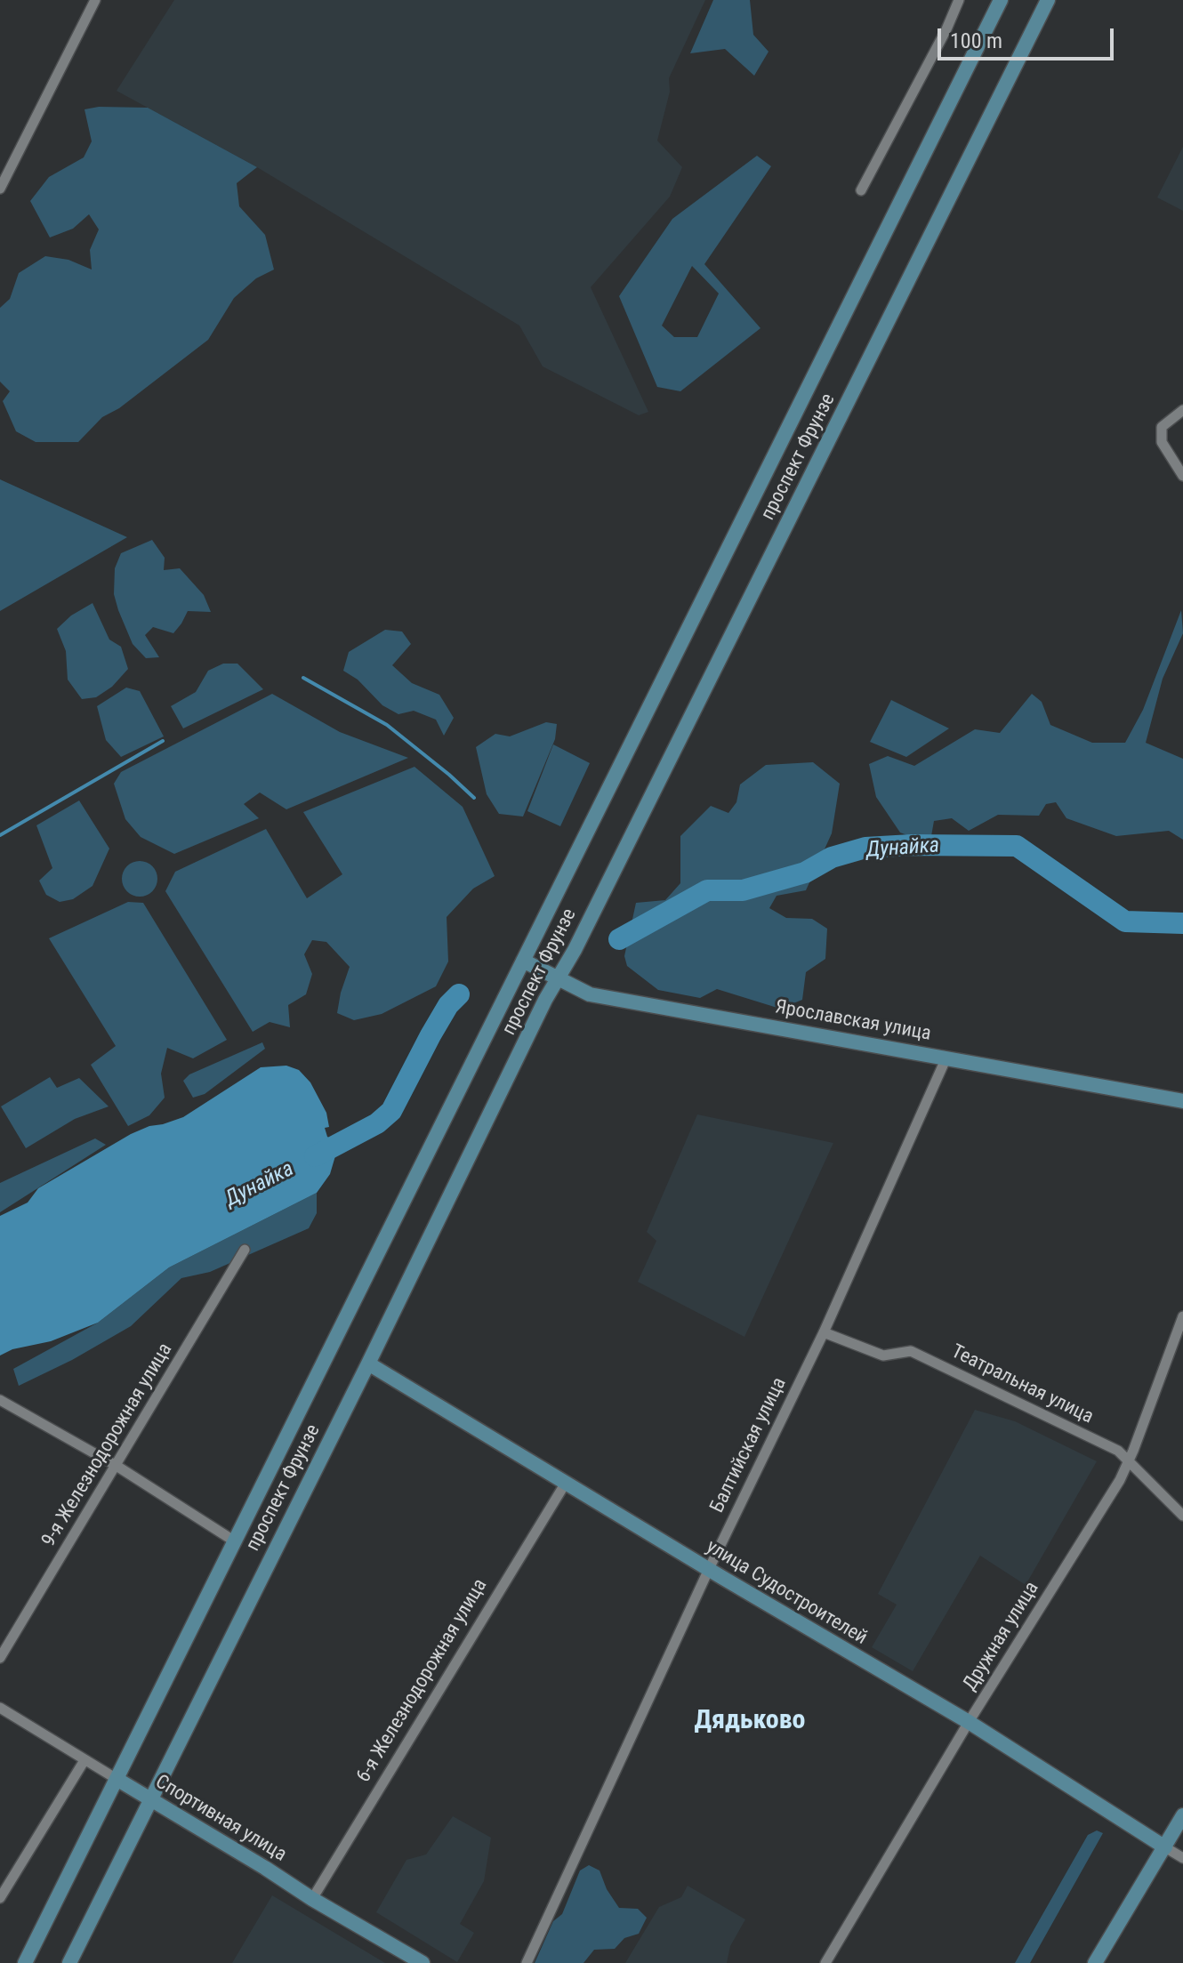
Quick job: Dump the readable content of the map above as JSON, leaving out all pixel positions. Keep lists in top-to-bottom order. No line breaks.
{"streets":{"main road":["проспект Фрунзе","Ярославская улица","улица Судостроителей","Спортивная улица"],"street":["Театральная улица","9-я Железнодорожная улица","Балтийская улица","Дружная улица","6-я Железнодорожная улица"]},"crossings":[["проспект Фрунзе","Ярославская улица"],["проспект Фрунзе","улица Судостроителей"],["проспект Фрунзе","Спортивная улица"],["Ярославская улица","Балтийская улица"],["Театральная улица","Балтийская улица"],["Театральная улица","Дружная улица"],["Балтийская улица","улица Судостроителей"],["улица Судостроителей","Дружная улица"],["улица Судостроителей","6-я Железнодорожная улица"],["6-я Железнодорожная улица","Спортивная улица"]],"districts":["Дядьково"],"water":["Дунайка"],"scale_bar":"100 m"}
